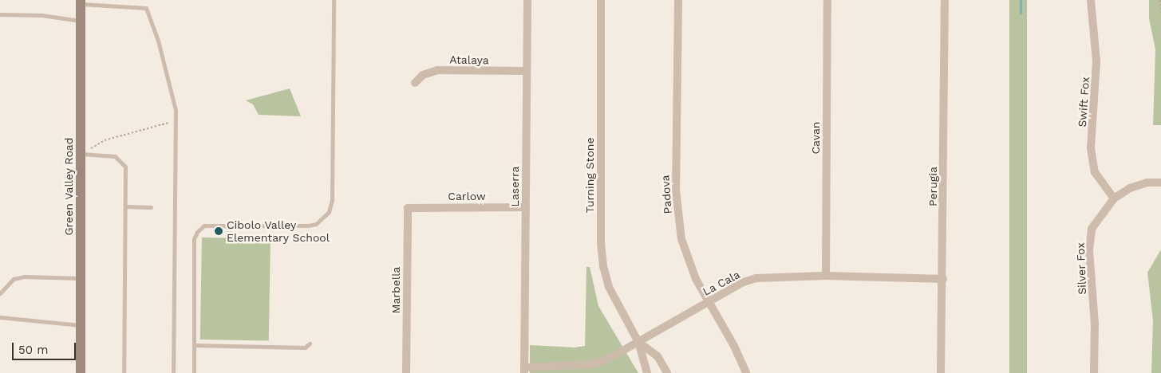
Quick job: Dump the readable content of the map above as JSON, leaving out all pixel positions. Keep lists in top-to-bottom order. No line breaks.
{"streets":{"street":["Atalaya","Swift Fox","Cavan","Turning Stone","Green Valley Road","Laserra","Perugia","Padova","Carlow","Silver Fox","La Cala","Marbella"]},"crossings":[["Atalaya","Laserra"],["Swift Fox","Silver Fox"],["Cavan","La Cala"],["Turning Stone","La Cala"],["Laserra","Carlow"],["Laserra","La Cala"],["Perugia","La Cala"],["Padova","La Cala"],["Carlow","Marbella"]],"places":["Cibolo Valley Elementary School"],"scale_bar":"50 m"}
